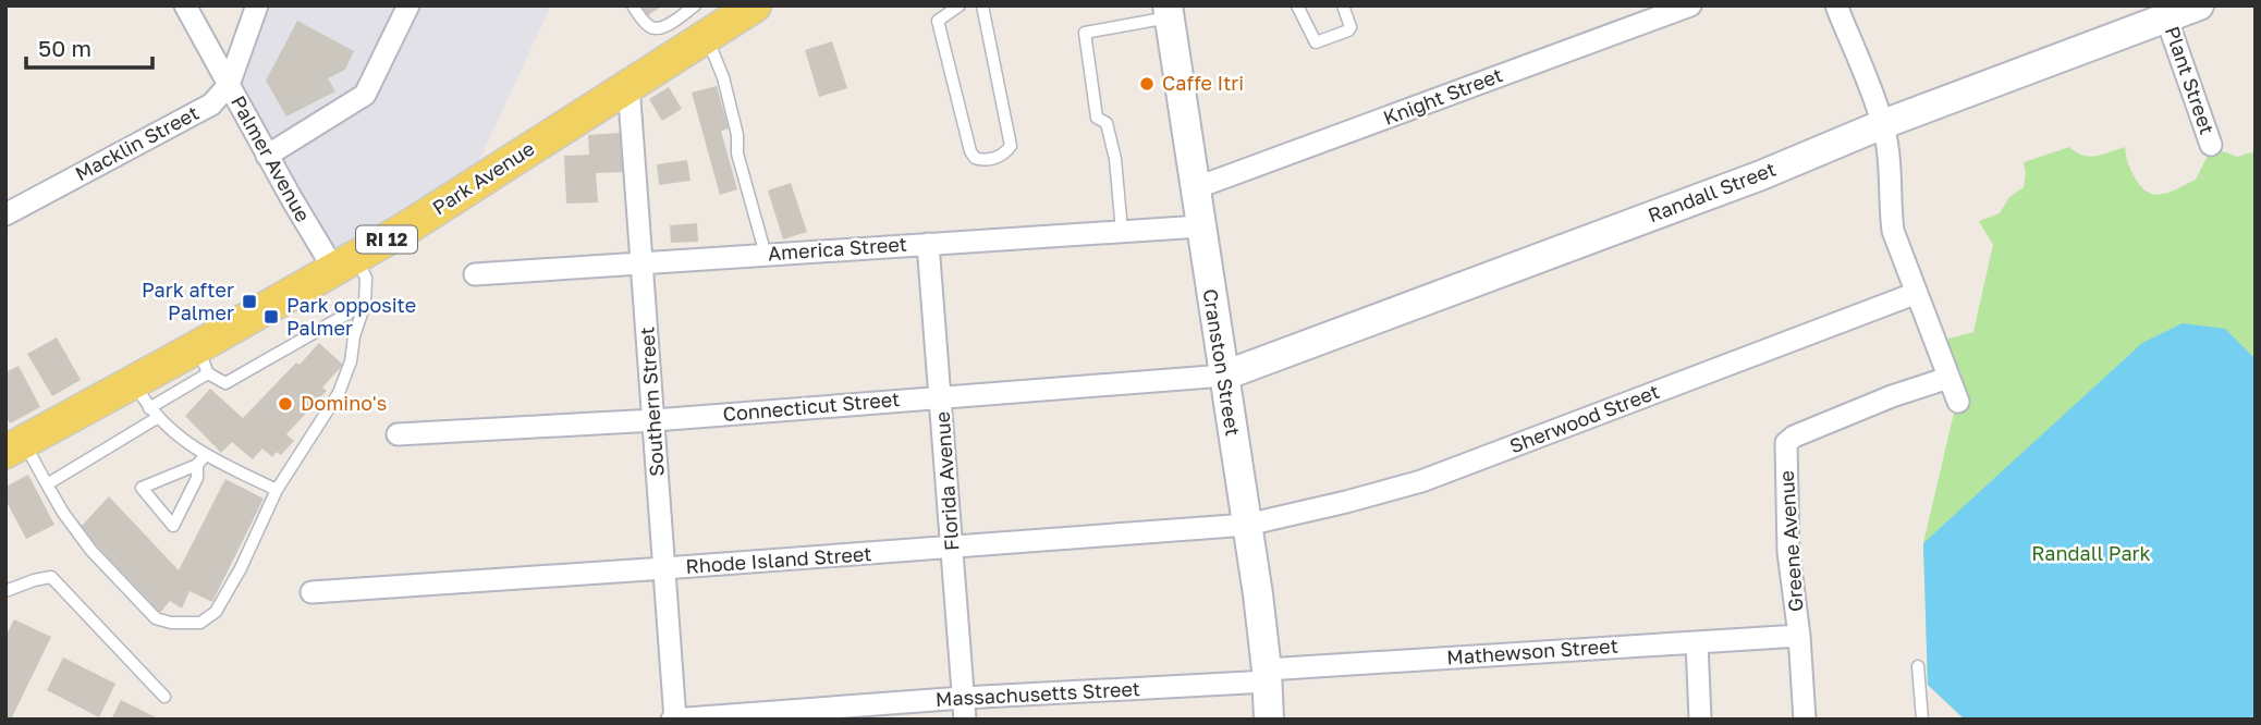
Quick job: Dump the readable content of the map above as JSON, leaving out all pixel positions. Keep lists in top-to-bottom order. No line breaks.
{"streets":{"main road":["Park Avenue","RI 12"],"street":["Plant Street","Knight Street","Macklin Street","Palmer Avenue","Randall Street","America Street","Cranston Street","Southern Street","Connecticut Street","Sherwood Street","Florida Avenue","Greene Avenue","Rhode Island Street","Mathewson Street","Massachusetts Street"]},"crossings":[["Plant Street","Randall Street"],["Knight Street","Cranston Street"],["Macklin Street","Palmer Avenue"],["Palmer Avenue","Park Avenue"],["Park Avenue","Southern Street"],["Randall Street","Cranston Street"],["Randall Street","Connecticut Street"],["America Street","Cranston Street"],["America Street","Southern Street"],["America Street","Florida Avenue"],["Cranston Street","Connecticut Street"],["Cranston Street","Sherwood Street"],["Cranston Street","Rhode Island Street"],["Cranston Street","Mathewson Street"],["Cranston Street","Massachusetts Street"],["Southern Street","Connecticut Street"],["Southern Street","Rhode Island Street"],["Southern Street","Massachusetts Street"],["Connecticut Street","Florida Avenue"],["Sherwood Street","Rhode Island Street"],["Florida Avenue","Rhode Island Street"],["Florida Avenue","Massachusetts Street"],["Greene Avenue","Mathewson Street"],["Mathewson Street","Massachusetts Street"]],"parks":["Randall Park"],"places":{"other":["Caffe Itri","Domino's"],"transit":["Park after Palmer","Park opposite Palmer"]},"scale_bar":"50 m"}
